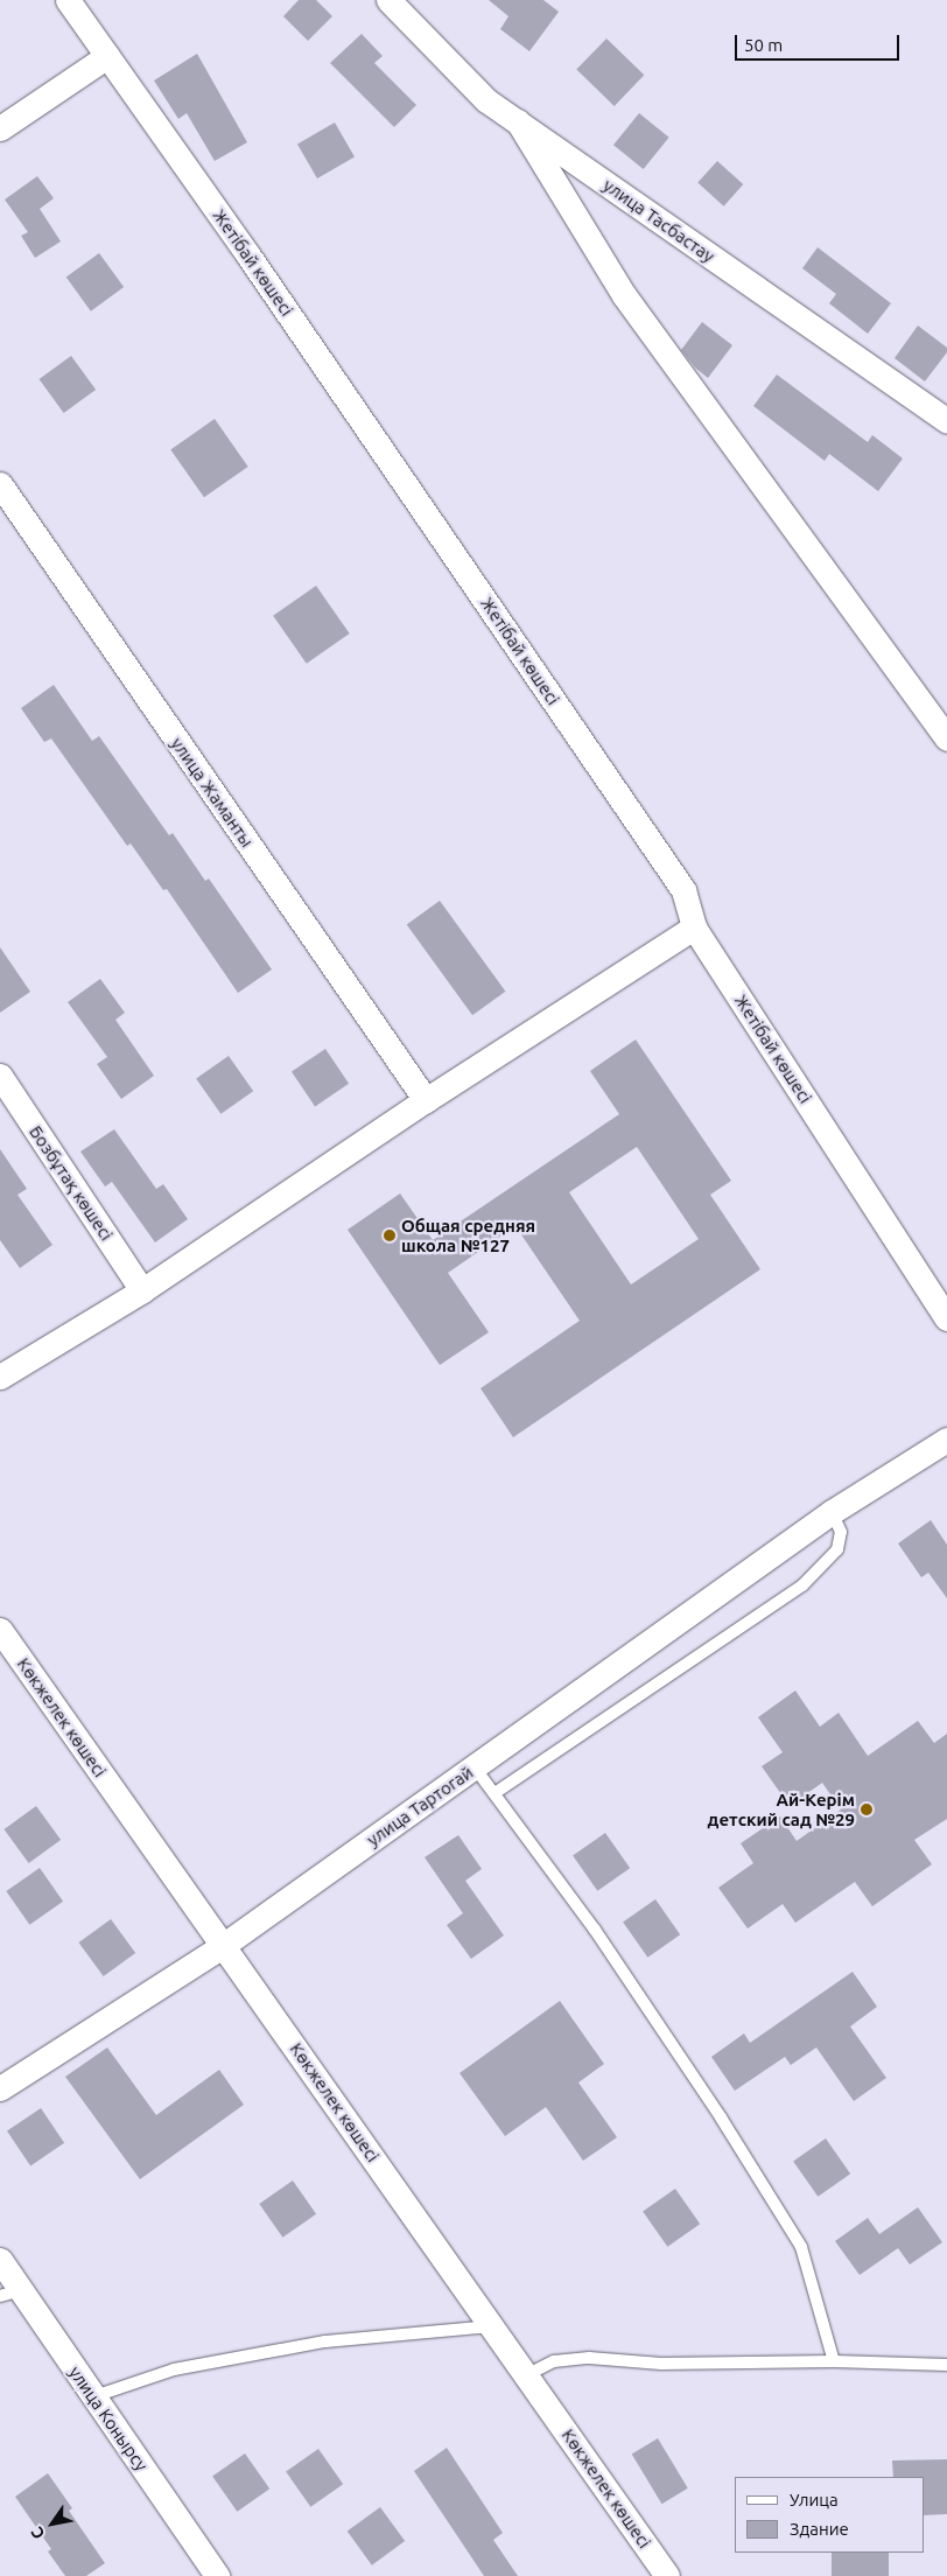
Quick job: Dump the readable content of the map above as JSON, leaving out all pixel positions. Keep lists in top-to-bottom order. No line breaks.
{"streets":{"street":["улица Тасбастау","Жетібай көшесі","улица Жаманты","Бозбұтақ көшесі","Көкжелек көшесі","улица Тартогай","улица Конырсу"]},"crossings":[["Көкжелек көшесі","улица Тартогай"]],"places":["Общая средняя школа №127","Ай-Керім детский сад №29"],"legend":["Улица","Здание"],"scale_bar":"50 m","north":"bottom left"}
